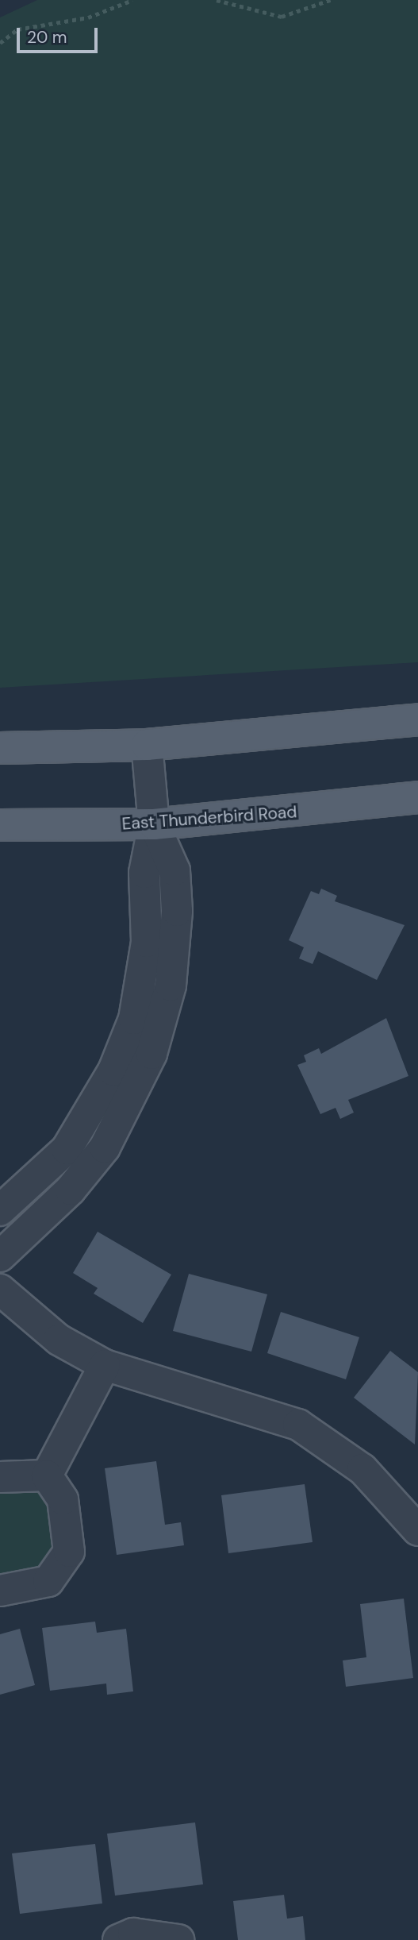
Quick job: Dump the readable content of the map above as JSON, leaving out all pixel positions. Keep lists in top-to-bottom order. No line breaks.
{"streets":{"main road":["East Thunderbird Road"]},"scale_bar":"20 m"}
